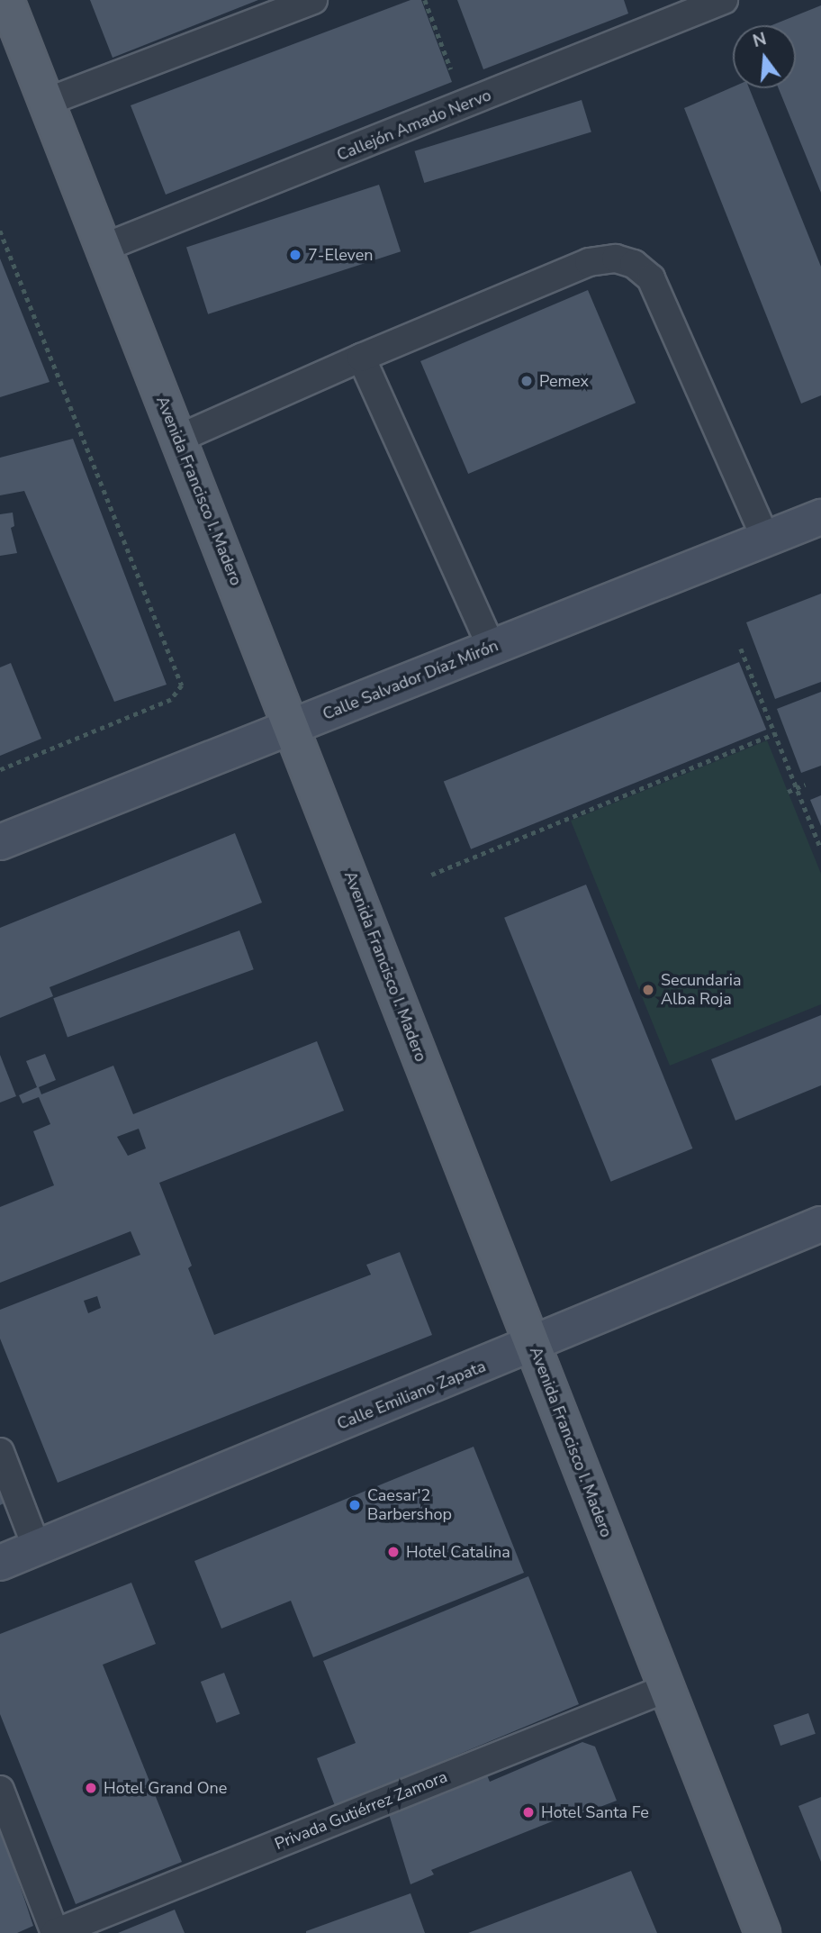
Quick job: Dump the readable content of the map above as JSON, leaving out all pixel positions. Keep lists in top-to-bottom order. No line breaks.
{"streets":{"main road":["Avenida Francisco I. Madero","Calle Salvador Díaz Mirón","Calle Emiliano Zapata"],"lane":["Callejón Amado Nervo","Privada Gutiérrez Zamora"]},"crossings":[["Callejón Amado Nervo","Avenida Francisco I. Madero"],["Avenida Francisco I. Madero","Calle Salvador Díaz Mirón"],["Avenida Francisco I. Madero","Calle Emiliano Zapata"],["Avenida Francisco I. Madero","Privada Gutiérrez Zamora"]],"places":["7-Eleven","Pemex","Secundaria Alba Roja","Caesar'2 Barbershop","Hotel Catalina","Hotel Grand One","Hotel Santa Fe"],"north":"top"}
